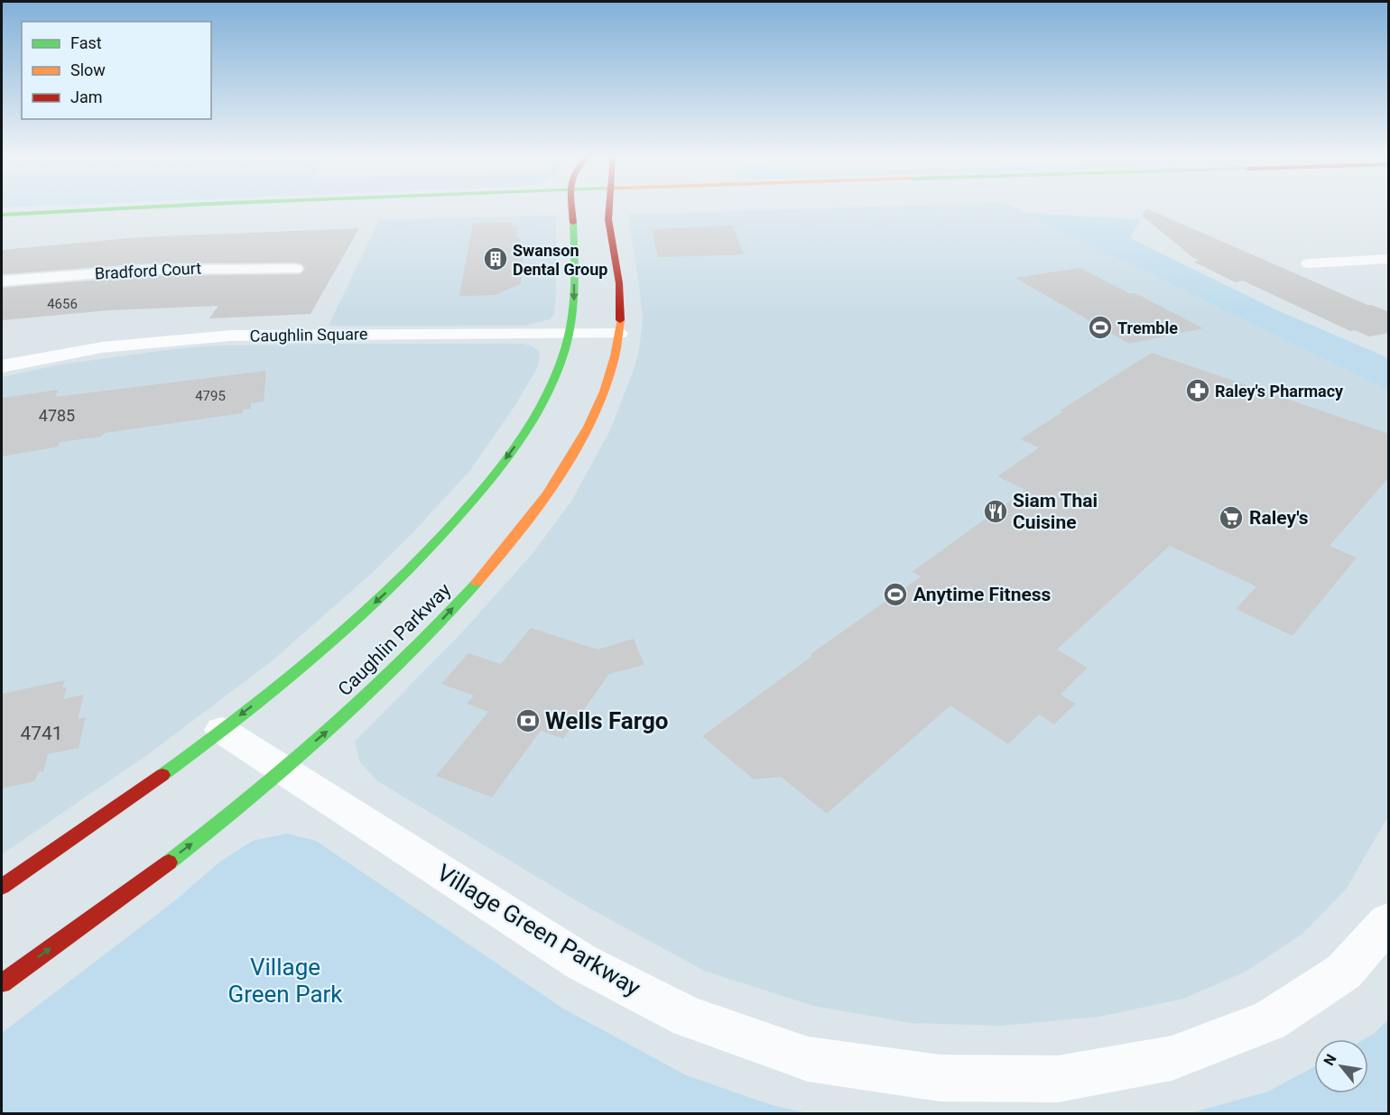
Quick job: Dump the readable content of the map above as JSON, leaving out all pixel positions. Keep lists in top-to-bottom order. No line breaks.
{"streets":{"main road":["Caughlin Parkway"],"street":["Bradford Court","Caughlin Square","Village Green Parkway"]},"crossings":[["Caughlin Square","Caughlin Parkway"],["Caughlin Parkway","Village Green Parkway"]],"parks":["Village Green Park"],"places":{"building":["Swanson Dental Group"],"sports":["Tremble","Anytime Fitness"],"pharmacy":["Raley's Pharmacy"],"restaurant":["Siam Thai Cuisine"],"supermarket":["Raley's"],"bank":["Wells Fargo"]},"house_numbers":["4656","4795","4785","4741"],"legend":["Fast","Slow","Jam"],"north":"top left"}
